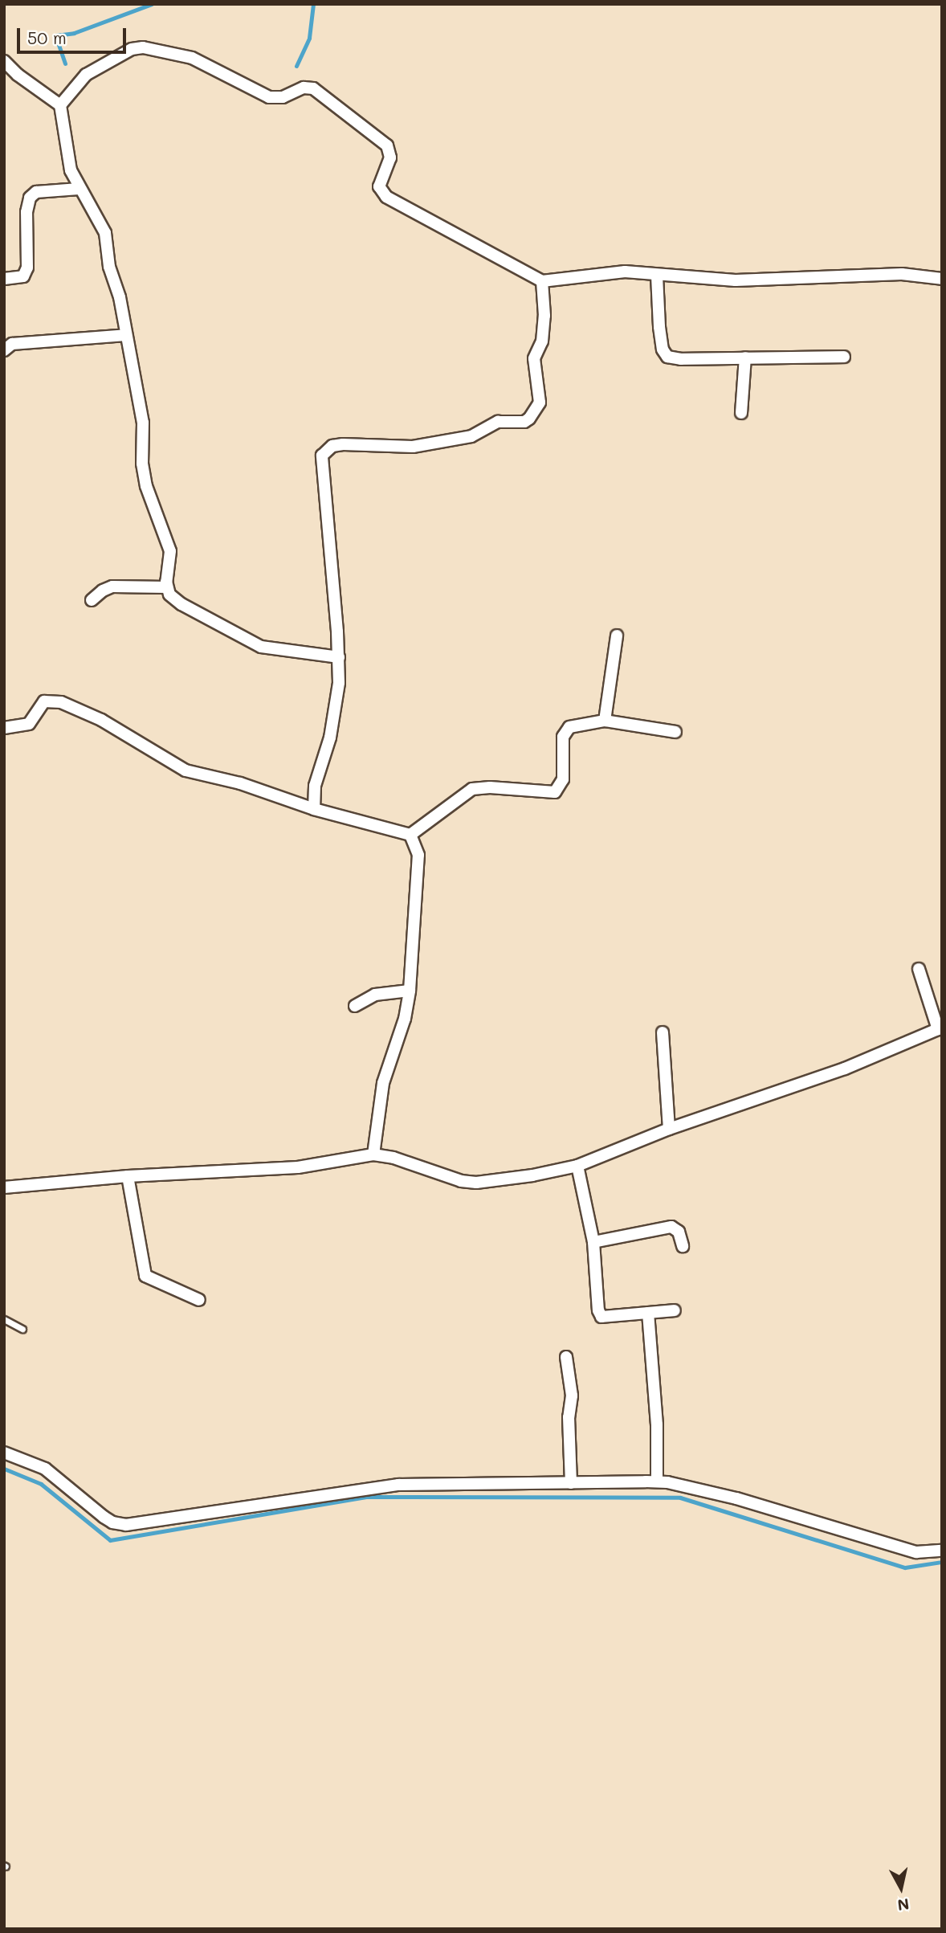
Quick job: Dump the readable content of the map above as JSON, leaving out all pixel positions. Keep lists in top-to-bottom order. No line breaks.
{"scale_bar":"50 m","north":"bottom"}
